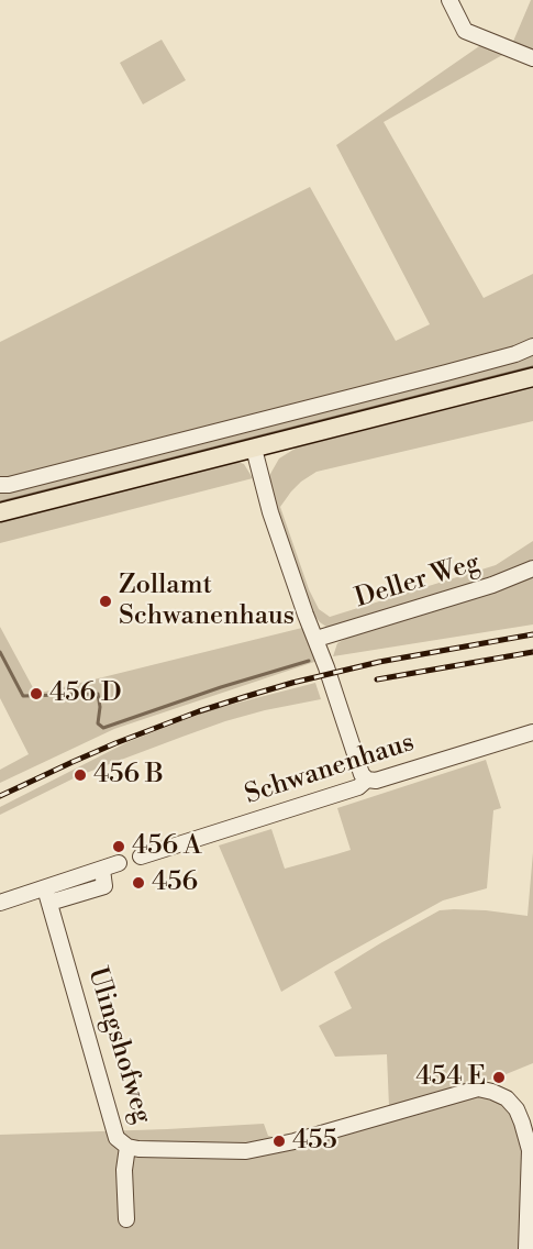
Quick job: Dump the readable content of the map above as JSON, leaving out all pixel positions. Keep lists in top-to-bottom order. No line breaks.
{"streets":{"street":["Deller Weg","Schwanenhaus","Ulingshofweg"]},"places":["Zollamt Schwanenhaus","456 D","456 B","456 A","456","454 E","455"]}
